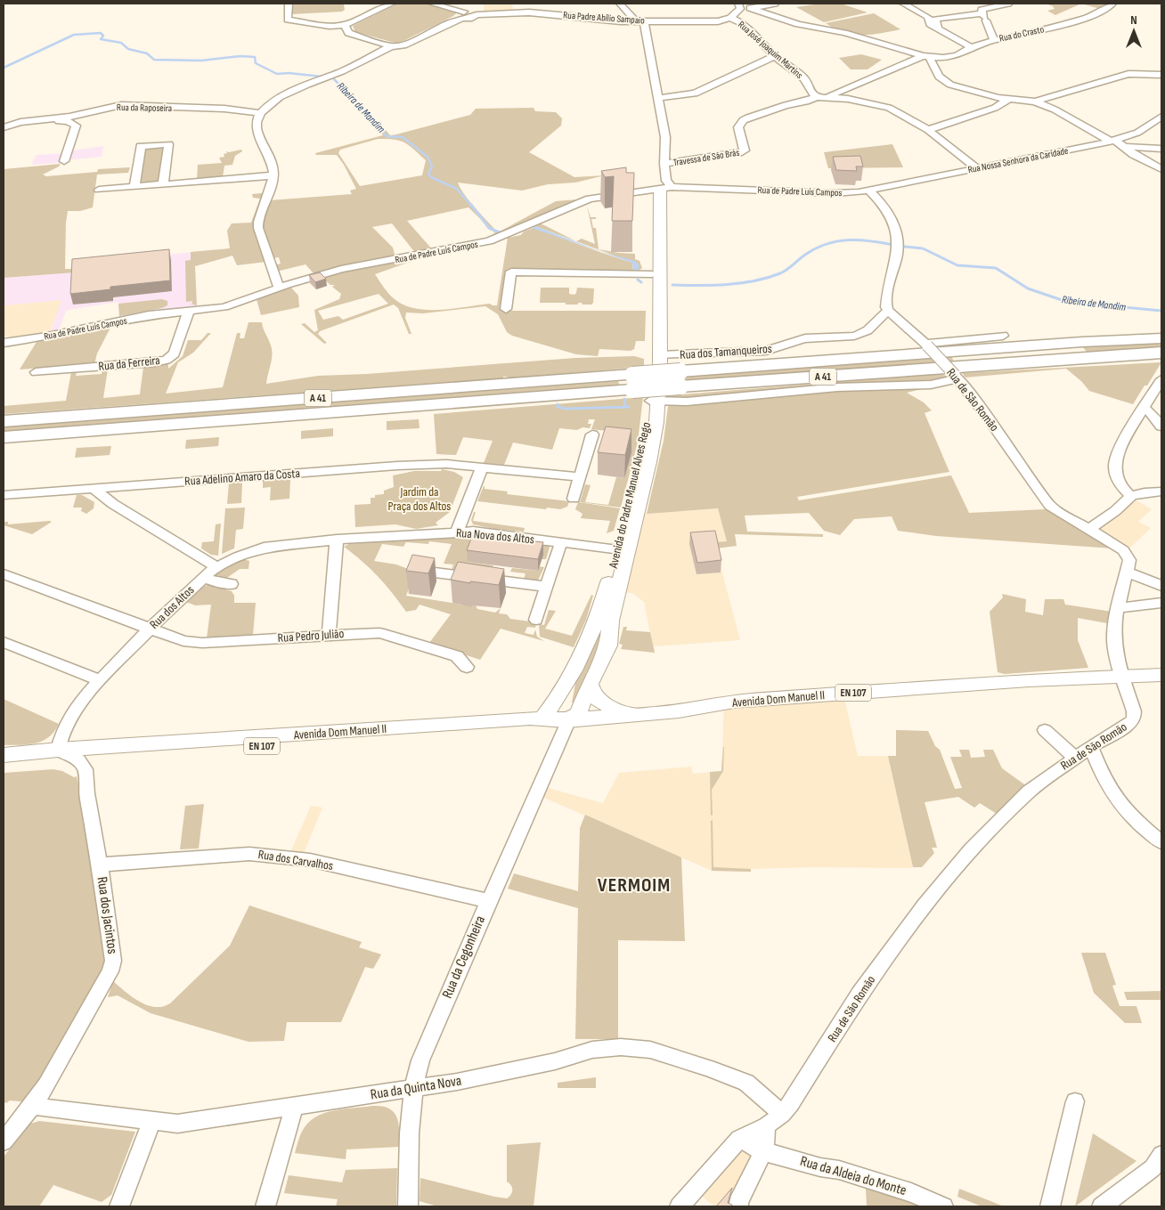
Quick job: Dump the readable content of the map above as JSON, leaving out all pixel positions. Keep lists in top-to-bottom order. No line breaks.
{"streets":{"highway":["A 41"],"main road":["Avenida do Padre Manuel Alves Rego","EN 107","Avenida Dom Manuel II"],"street":["Rua Padre Abílio Sampaio","Rua do Crasto","Rua José Joaquim Martins","Rua da Raposeira","Travessa de São Brás","Rua Nossa Senhora da Caridade","Rua de Padre Luís Campos","Rua dos Tamanqueiros","Rua da Ferreira","Rua de São Romão","Rua Adelino Amaro da Costa","Rua Nova dos Altos","Rua dos Altos","Rua Pedro Julião","Rua dos Carvalhos","Rua dos Jacintos","Rua da Cegonheira","Rua da Quinta Nova","Rua da Aldeia do Monte"]},"crossings":[["Rua Padre Abílio Sampaio","Rua José Joaquim Martins"],["Rua José Joaquim Martins","Travessa de São Brás"],["Rua Nossa Senhora da Caridade","Rua de Padre Luís Campos"],["Rua de Padre Luís Campos","Rua da Ferreira"],["Rua de Padre Luís Campos","Avenida do Padre Manuel Alves Rego"],["Rua dos Tamanqueiros","Rua de São Romão"],["Rua dos Tamanqueiros","Avenida do Padre Manuel Alves Rego"],["Rua de São Romão","EN 107"],["Rua de São Romão","Avenida Dom Manuel II"],["Rua de São Romão","Rua da Quinta Nova"],["Avenida do Padre Manuel Alves Rego","Rua Nova dos Altos"],["Avenida do Padre Manuel Alves Rego","Avenida Dom Manuel II"],["Avenida do Padre Manuel Alves Rego","Rua da Cegonheira"],["Rua Nova dos Altos","Rua dos Altos"],["Rua dos Altos","Rua Pedro Julião"],["Rua dos Altos","Avenida Dom Manuel II"],["EN 107","Avenida Dom Manuel II"],["Avenida Dom Manuel II","Rua dos Jacintos"],["Avenida Dom Manuel II","Rua da Cegonheira"],["Rua dos Carvalhos","Rua dos Jacintos"],["Rua dos Carvalhos","Rua da Cegonheira"],["Rua dos Jacintos","Rua da Quinta Nova"],["Rua da Cegonheira","Rua da Quinta Nova"]],"districts":["VERMOIM"],"water":["Ribeira de Mandim"],"parks":["Jardim da Praça dos Altos"],"north":"top"}
